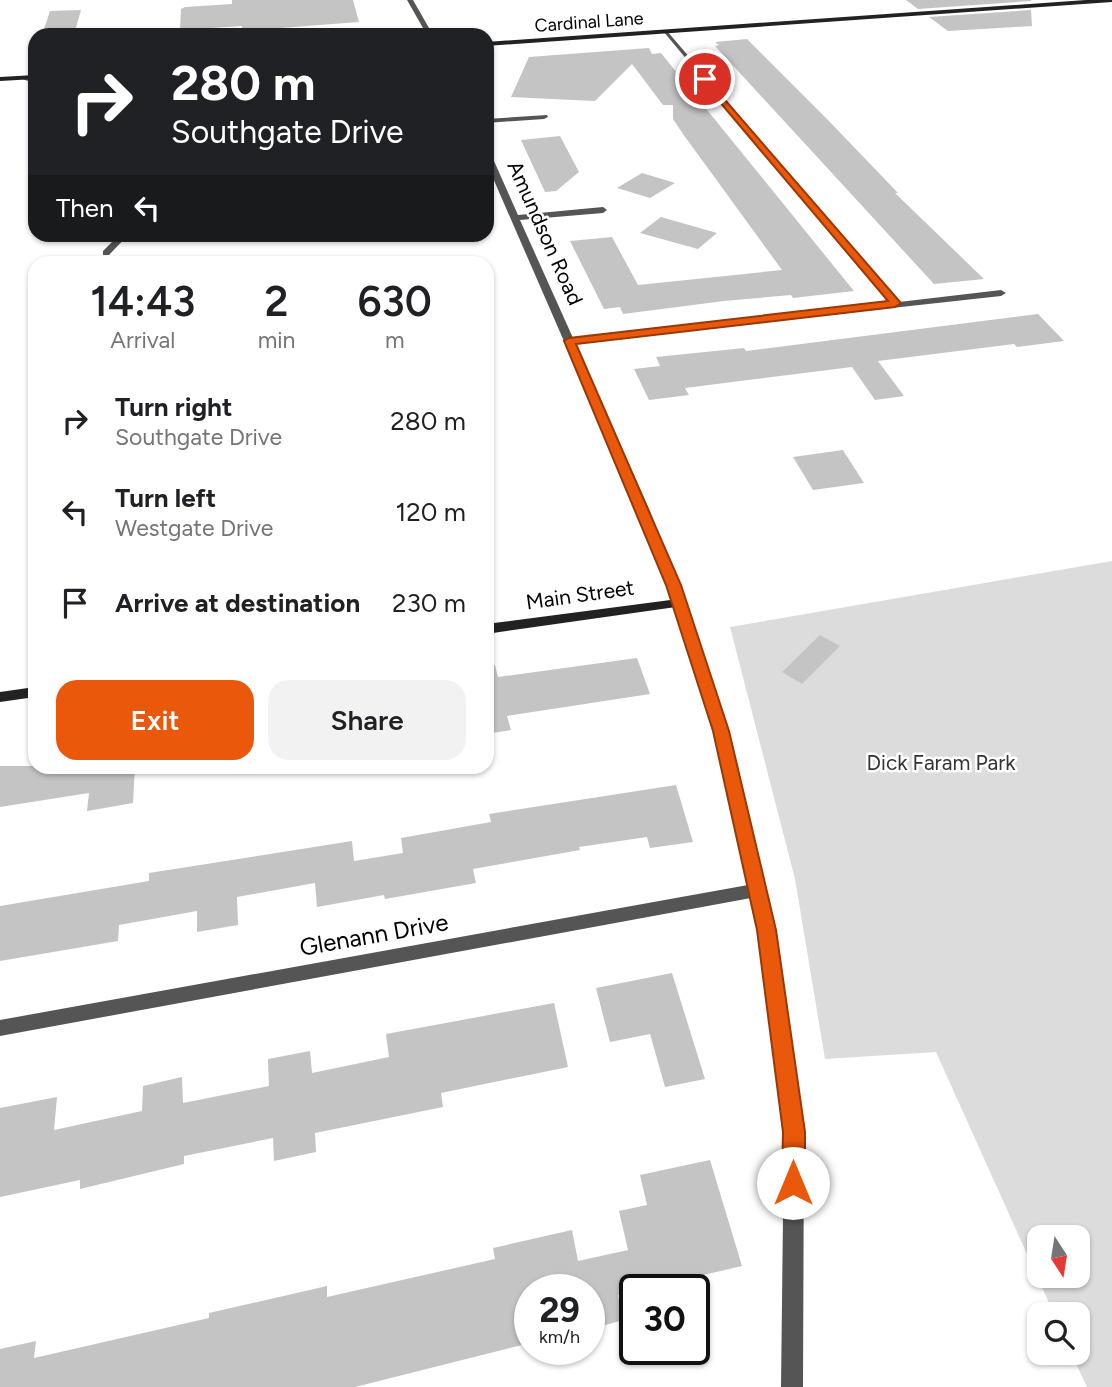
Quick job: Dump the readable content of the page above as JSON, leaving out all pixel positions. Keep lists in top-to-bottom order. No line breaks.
{"streets":{"street":["Cardinal Lane","Amundson Road","Main Street","Glenann Drive"]},"crossings":[["Amundson Road","Main Street"],["Amundson Road","Glenann Drive"]],"parks":["Dick Faram Park"],"north":"bottom","page":{"turn":["280 m","Southgate Drive"],"then":"Then","eta":["14:43","Arrival","2","min","630","m"],"list":[{"name":"Turn right","note":"Southgate Drive","value":"280 m"},{"name":"Turn left","note":"Westgate Drive","value":"120 m"},{"name":"Arrive at destination","value":"230 m"}],"buttons":["Exit","Share"],"speed":"29 km/h","limit":"30"}}
